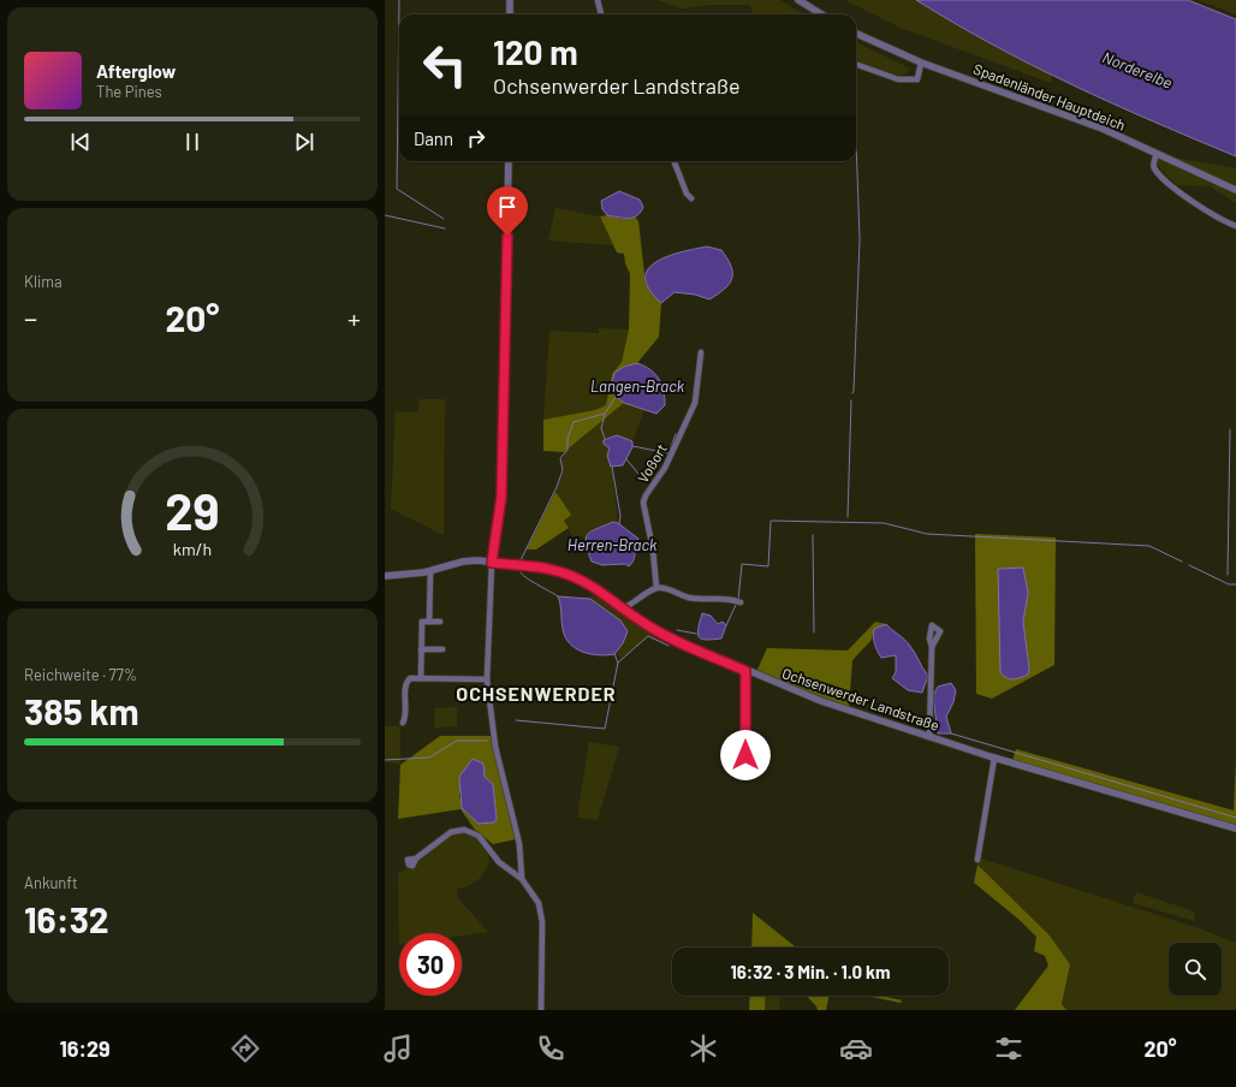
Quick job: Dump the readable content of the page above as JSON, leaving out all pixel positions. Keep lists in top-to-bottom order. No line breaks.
{"streets":{"street":["Spadenländer Hauptdeich","Voßort","Ochsenwerder Landstraße"]},"districts":["OCHSENWERDER"],"water":["Norderelbe","Langen-Brack","Herren-Brack"],"page":{"turn":["120 m","Ochsenwerder Landstraße"],"song":["Afterglow","The Pines"],"then":"Dann","tile":["Klima",["Reichweite · 77%","385 km"],["Ankunft","16:32"]],"heat":["−","20°","+"],"limit":"30","trip":"16:32 · 3 Min. · 1.0 km","tabs":["16:29","20°"],"gauge":["29","km/h"]}}
